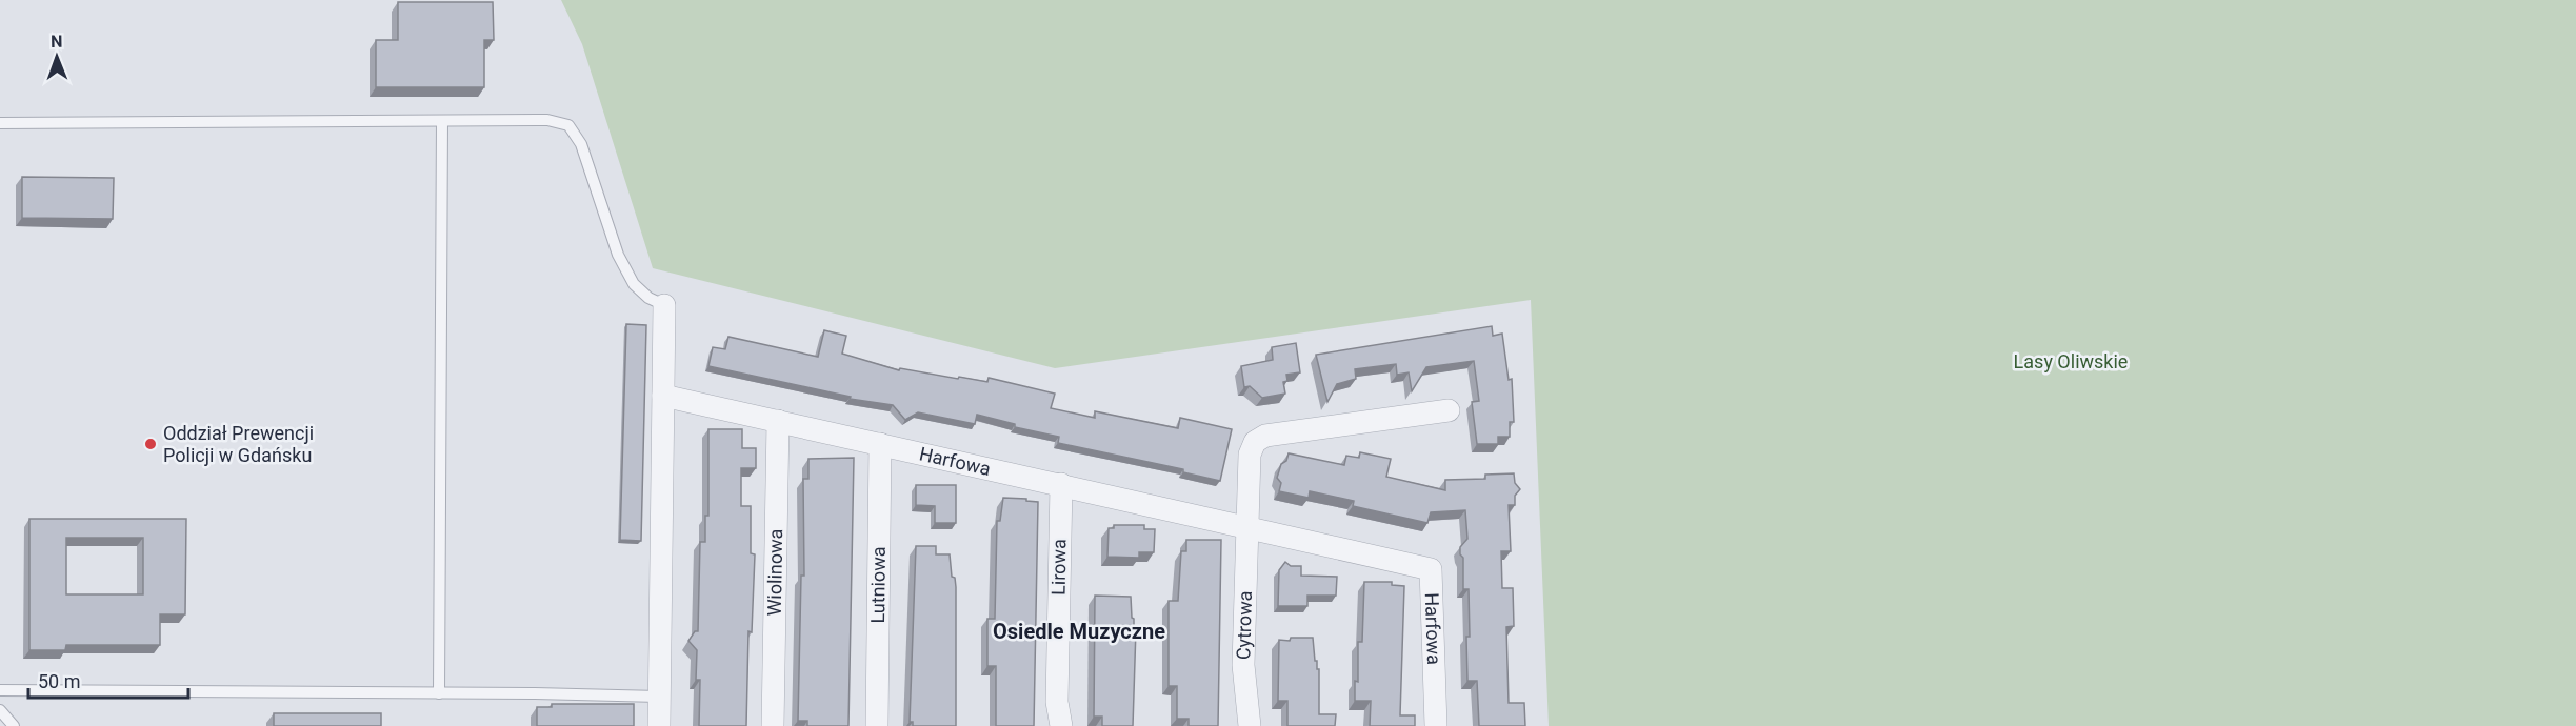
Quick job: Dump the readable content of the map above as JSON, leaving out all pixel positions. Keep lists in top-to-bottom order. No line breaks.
{"streets":{"street":["Harfowa","Lirowa","Wiolinowa","Lutniowa","Cytrowa"]},"crossings":[["Harfowa","Lirowa"],["Harfowa","Wiolinowa"],["Harfowa","Lutniowa"],["Harfowa","Cytrowa"]],"districts":["Osiedle Muzyczne"],"parks":["Lasy Oliwskie"],"places":["Oddział Prewencji Policji w Gdańsku"],"scale_bar":"50 m","north":"top"}
